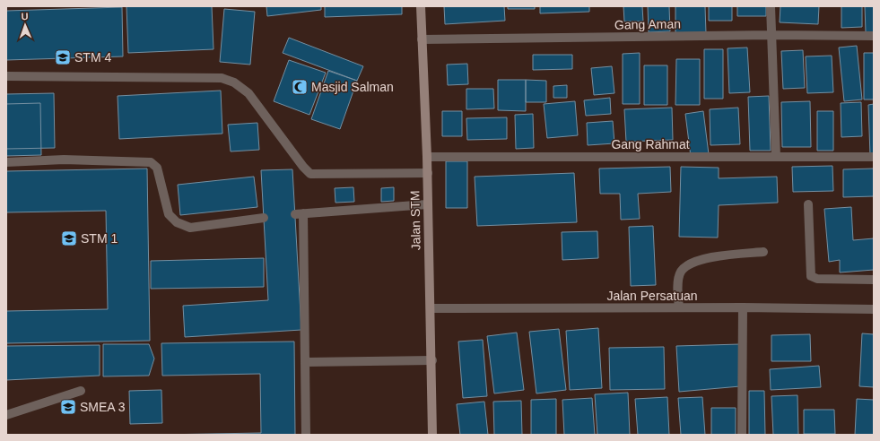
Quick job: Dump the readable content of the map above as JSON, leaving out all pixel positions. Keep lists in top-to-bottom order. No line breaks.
{"streets":{"street":["Gang Aman","Gang Rahmat","Jalan STM","Jalan Persatuan"]},"crossings":[["Gang Aman","Jalan STM"],["Gang Rahmat","Jalan STM"],["Jalan STM","Jalan Persatuan"]],"places":{"school or university":["STM 4","STM 1","SMEA 3"],"mosque":["Masjid Salman"]},"north":"top"}
